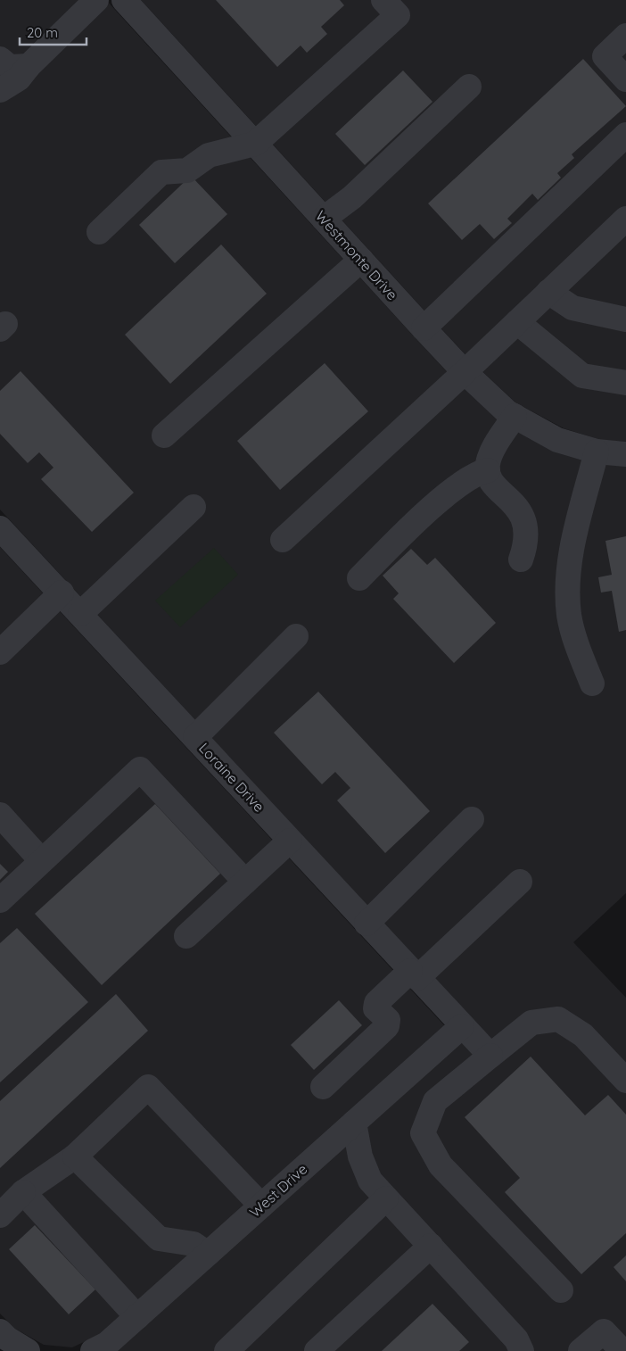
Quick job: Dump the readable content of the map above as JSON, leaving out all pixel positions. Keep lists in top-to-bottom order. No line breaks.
{"streets":{"street":["Westmonte Drive","Loraine Drive","West Drive"]},"crossings":[["Loraine Drive","West Drive"]],"scale_bar":"20 m"}
